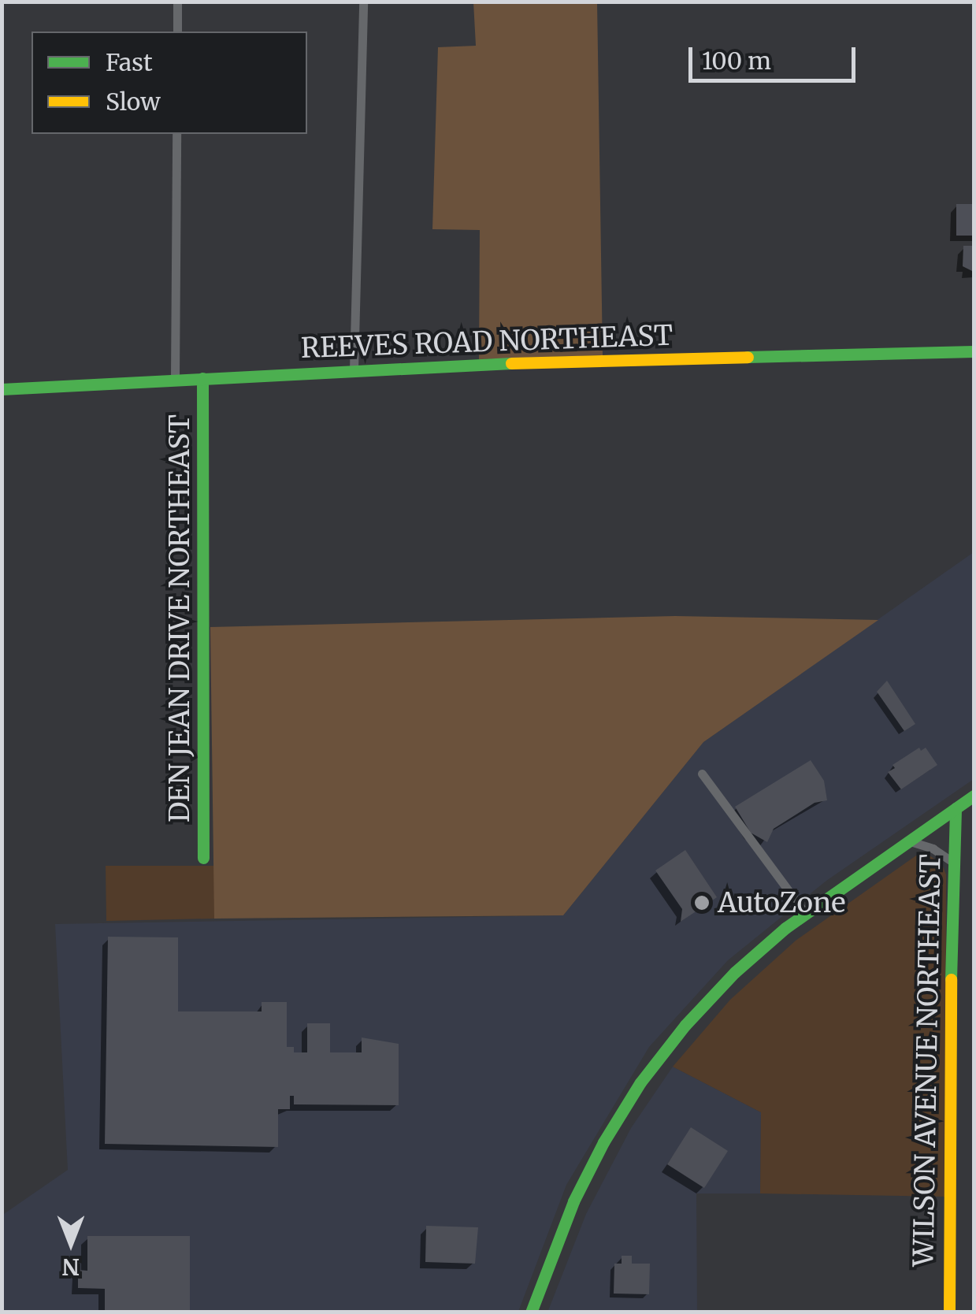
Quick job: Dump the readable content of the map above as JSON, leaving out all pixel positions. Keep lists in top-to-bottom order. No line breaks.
{"streets":{"street":["REEVES ROAD NORTHEAST","DEN JEAN DRIVE NORTHEAST","WILSON AVENUE NORTHEAST"]},"crossings":[["REEVES ROAD NORTHEAST","DEN JEAN DRIVE NORTHEAST"]],"places":["AutoZone"],"legend":["Fast","Slow"],"scale_bar":"100 m","north":"bottom"}
